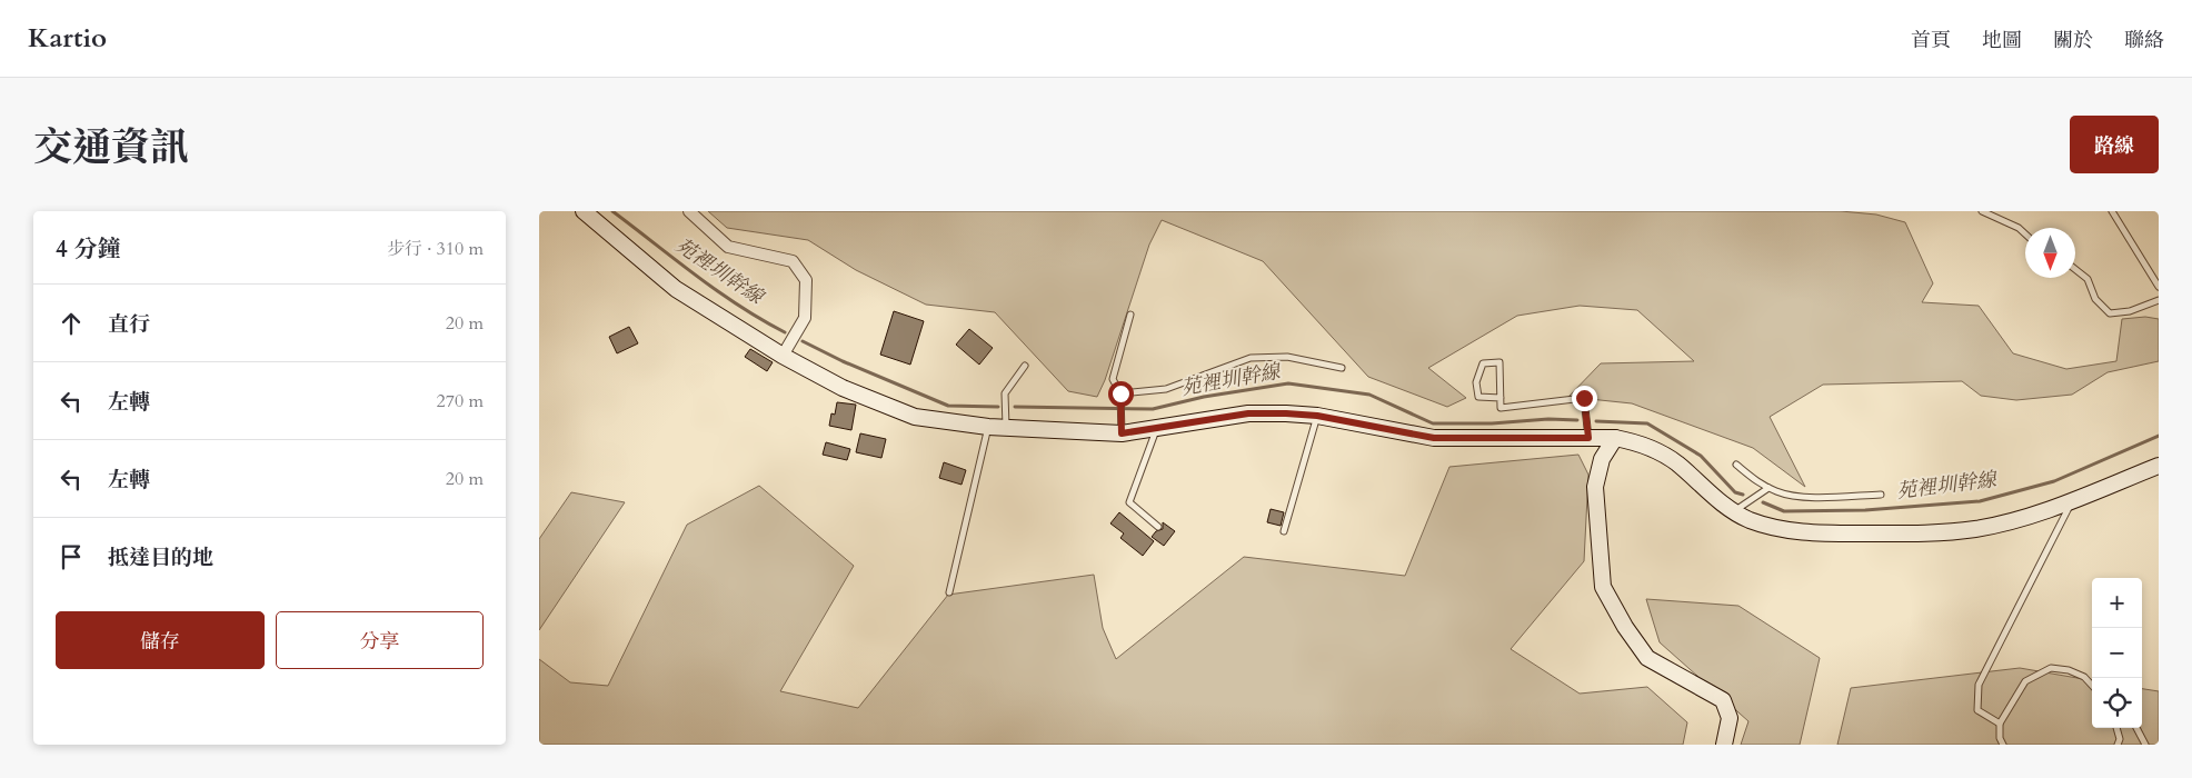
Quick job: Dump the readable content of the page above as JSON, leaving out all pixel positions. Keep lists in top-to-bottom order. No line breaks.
{"water":["苑裡圳幹線"],"north":"bottom","page":{"header":"Kartio","nav":["首頁","地圖","關於","聯絡"],"title":"交通資訊","buttons":["路線",["儲存","分享"]],"heading":["4 分鐘","步行 · 310 m"],"list":[["直行","20 m"],["左轉","270 m"],["左轉","20 m"],"抵達目的地"],"map_buttons":["+","−"]}}
